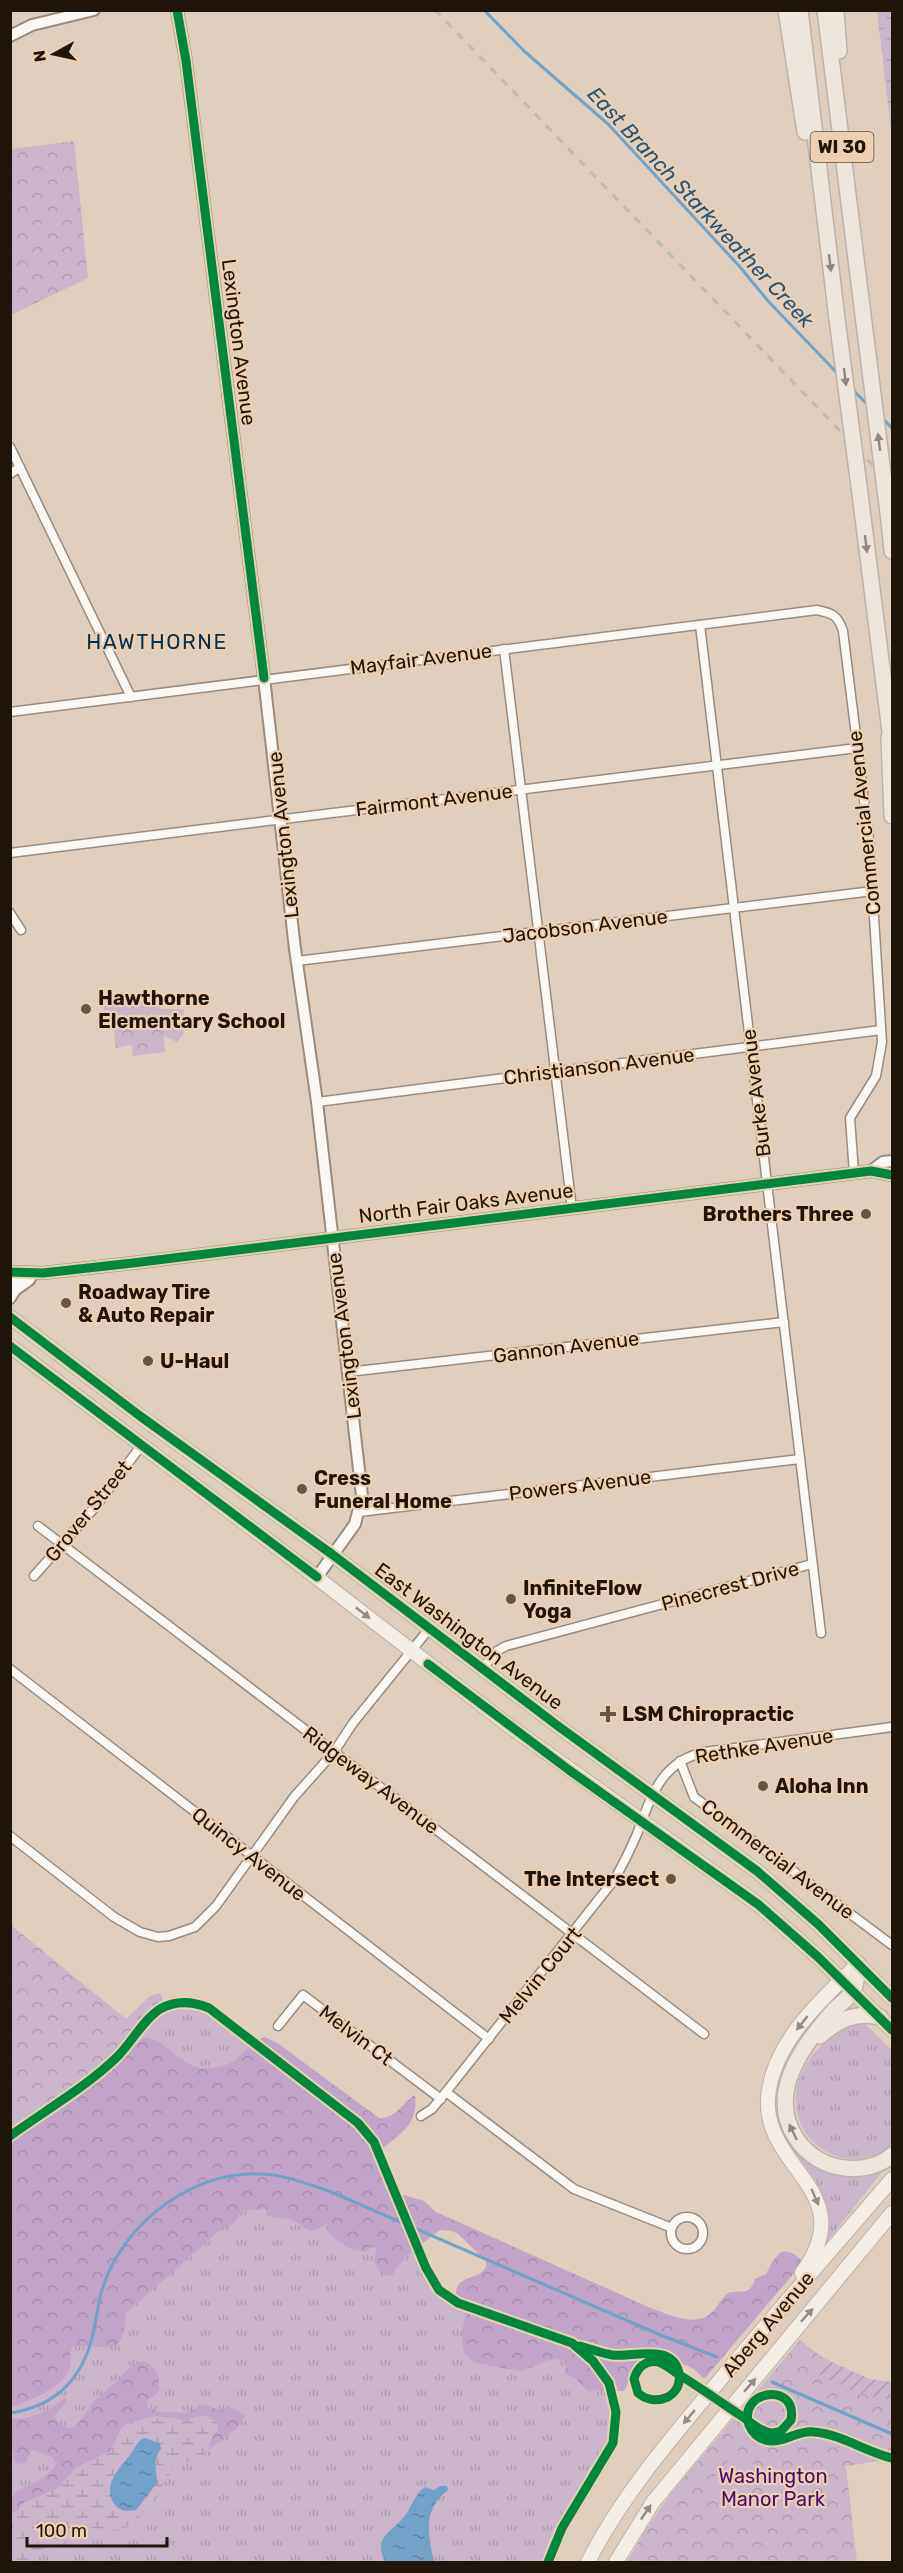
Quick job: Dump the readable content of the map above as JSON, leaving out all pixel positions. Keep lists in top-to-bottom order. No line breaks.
{"streets":{"highway":["WI 30"],"main road":["East Washington Avenue","Aberg Avenue"],"street":["Lexington Avenue","Mayfair Avenue","Fairmont Avenue","Commercial Avenue","Jacobson Avenue","Christianson Avenue","Burke Avenue","North Fair Oaks Avenue","Gannon Avenue","Powers Avenue","Grover Street","Pinecrest Drive","Rethke Avenue","Ridgeway Avenue","Quincy Avenue","Melvin Court","Melvin Ct"]},"crossings":[["Lexington Avenue","Mayfair Avenue"],["Lexington Avenue","Fairmont Avenue"],["Lexington Avenue","Jacobson Avenue"],["Lexington Avenue","Christianson Avenue"],["Lexington Avenue","North Fair Oaks Avenue"],["Lexington Avenue","Gannon Avenue"],["Lexington Avenue","Powers Avenue"],["Lexington Avenue","East Washington Avenue"],["Mayfair Avenue","Commercial Avenue"],["Mayfair Avenue","Burke Avenue"],["Fairmont Avenue","Commercial Avenue"],["Fairmont Avenue","Burke Avenue"],["Commercial Avenue","Jacobson Avenue"],["Commercial Avenue","Christianson Avenue"],["Commercial Avenue","North Fair Oaks Avenue"],["Commercial Avenue","Rethke Avenue"],["Jacobson Avenue","Burke Avenue"],["Christianson Avenue","Burke Avenue"],["Burke Avenue","North Fair Oaks Avenue"],["Burke Avenue","Gannon Avenue"],["Burke Avenue","Powers Avenue"],["Burke Avenue","Pinecrest Drive"],["Grover Street","Ridgeway Avenue"],["Pinecrest Drive","East Washington Avenue"],["East Washington Avenue","Rethke Avenue"],["Rethke Avenue","Melvin Court"],["Ridgeway Avenue","Melvin Court"],["Quincy Avenue","Melvin Court"],["Melvin Court","Melvin Ct"]],"districts":["HAWTHORNE"],"water":["East Branch Starkweather Creek"],"parks":["Washington Manor Park"],"places":{"other":["Hawthorne Elementary School","Brothers Three","Roadway Tire & Auto Repair","U-Haul","Cress Funeral Home","InfiniteFlow Yoga","Aloha Inn","The Intersect"],"health":["LSM Chiropractic"]},"scale_bar":"100 m","north":"left"}
